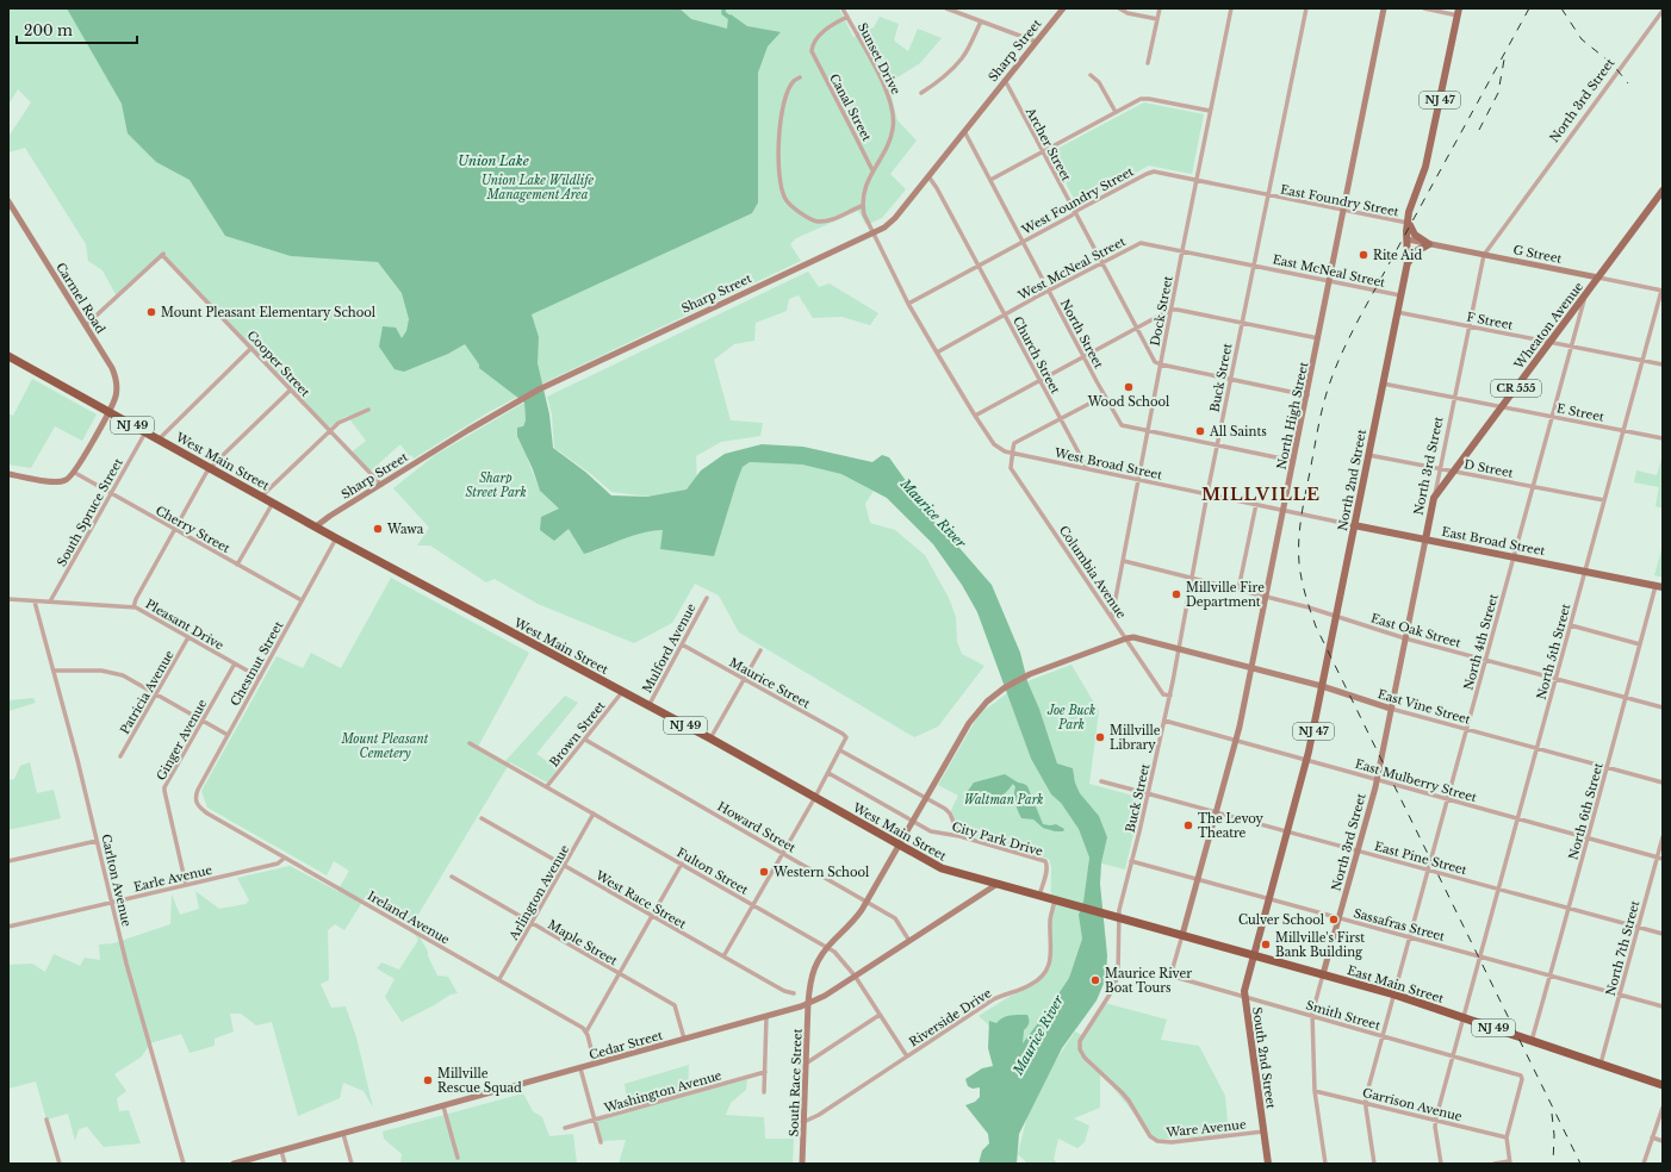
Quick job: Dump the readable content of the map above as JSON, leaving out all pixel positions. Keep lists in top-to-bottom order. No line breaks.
{"streets":{"highway":["NJ 49","West Main Street","East Main Street"],"main road":["NJ 47","North 3rd Street","Wheaton Avenue","CR 555","North 2nd Street","East Broad Street","South 2nd Street"],"street":["Sharp Street","Sunset Drive","Canal Street","Archer Street","West Foundry Street","East Foundry Street","G Street","West McNeal Street","East McNeal Street","Carmel Road","Dock Street","F Street","North Street","Church Street","Cooper Street","Buck Street","E Street","North High Street","West Broad Street","D Street","South Spruce Street","Cherry Street","Columbia Avenue","Pleasant Drive","East Oak Street","North 4th Street","Mulford Avenue","North 5th Street","Chestnut Street","Maurice Street","Patricia Avenue","East Vine Street","Brown Street","Ginger Avenue","East Mulberry Street","North 6th Street","Howard Street","City Park Drive","East Pine Street","Fulton Street","Earle Avenue","Carlton Avenue","Arlington Avenue","West Race Street","Ireland Avenue","Sassafras Street","Maple Street","North 7th Street","Smith Street","Riverside Drive","Cedar Street","South Race Street","Washington Avenue","Garrison Avenue","Ware Avenue"]},"crossings":[["Sharp Street","Archer Street"],["Sharp Street","North Street"],["Sharp Street","Church Street"],["Sharp Street","Cooper Street"],["Sharp Street","West Main Street"],["Sunset Drive","Canal Street"],["North 3rd Street","G Street"],["North 3rd Street","F Street"],["North 3rd Street","Wheaton Avenue"],["North 3rd Street","E Street"],["North 3rd Street","D Street"],["North 3rd Street","East Broad Street"],["North 3rd Street","East Oak Street"],["North 3rd Street","East Vine Street"],["North 3rd Street","East Mulberry Street"],["North 3rd Street","East Pine Street"],["North 3rd Street","Sassafras Street"],["North 3rd Street","East Main Street"],["Archer Street","West Foundry Street"],["Archer Street","West McNeal Street"],["Archer Street","Dock Street"],["West Foundry Street","East Foundry Street"],["West Foundry Street","Dock Street"],["West Foundry Street","North Street"],["West Foundry Street","Church Street"],["West Foundry Street","Buck Street"],["East Foundry Street","Buck Street"],["East Foundry Street","North High Street"],["East Foundry Street","North 2nd Street"],["G Street","Wheaton Avenue"],["G Street","North 2nd Street"],["G Street","North 5th Street"],["West McNeal Street","East McNeal Street"],["West McNeal Street","Dock Street"],["West McNeal Street","North Street"],["West McNeal Street","Church Street"],["West McNeal Street","Buck Street"],["East McNeal Street","Buck Street"],["East McNeal Street","North High Street"],["East McNeal Street","North 2nd Street"],["Carmel Road","Cooper Street"],["Carmel Road","West Main Street"],["Carmel Road","Cherry Street"],["Dock Street","North Street"],["Dock Street","West Broad Street"],["Dock Street","Columbia Avenue"],["Dock Street","East Oak Street"],["F Street","Wheaton Avenue"],["F Street","North 2nd Street"],["F Street","North 4th Street"],["F Street","North 5th Street"],["Wheaton Avenue","E Street"],["Wheaton Avenue","D Street"],["Wheaton Avenue","North 4th Street"],["Church Street","West Broad Street"],["Buck Street","West Main Street"],["Buck Street","West Broad Street"],["Buck Street","East Broad Street"],["Buck Street","Columbia Avenue"],["Buck Street","East Oak Street"],["Buck Street","East Vine Street"],["Buck Street","East Mulberry Street"],["Buck Street","East Pine Street"],["Buck Street","Sassafras Street"],["Buck Street","East Main Street"],["Buck Street","Ware Avenue"],["E Street","North 2nd Street"],["E Street","North 4th Street"],["E Street","North 5th Street"],["North High Street","East Broad Street"],["North High Street","East Oak Street"],["North High Street","East Vine Street"],["North High Street","East Mulberry Street"],["North High Street","East Pine Street"],["North High Street","Sassafras Street"],["North High Street","East Main Street"],["North High Street","Smith Street"],["West Main Street","South Spruce Street"],["West Main Street","Mulford Avenue"],["West Main Street","Chestnut Street"],["West Main Street","Brown Street"],["West Main Street","City Park Drive"],["West Main Street","East Main Street"],["West Main Street","Riverside Drive"],["West Main Street","Cedar Street"],["West Main Street","South Race Street"],["West Main Street","Ware Avenue"],["West Broad Street","East Broad Street"],["West Broad Street","Columbia Avenue"],["D Street","North 2nd Street"],["D Street","North 4th Street"],["D Street","North 5th Street"],["North 2nd Street","East Broad Street"],["North 2nd Street","East Oak Street"],["North 2nd Street","East Vine Street"],["North 2nd Street","East Mulberry Street"],["North 2nd Street","East Pine Street"],["North 2nd Street","Sassafras Street"],["North 2nd Street","East Main Street"],["North 2nd Street","South 2nd Street"],["South Spruce Street","Cherry Street"],["South Spruce Street","Pleasant Drive"],["Cherry Street","Chestnut Street"],["East Broad Street","North 4th Street"],["East Broad Street","North 5th Street"],["East Broad Street","North 6th Street"],["Columbia Avenue","East Vine Street"],["Columbia Avenue","South Race Street"],["Pleasant Drive","Chestnut Street"],["Pleasant Drive","Patricia Avenue"],["Pleasant Drive","Ginger Avenue"],["Pleasant Drive","Carlton Avenue"],["East Oak Street","North 4th Street"],["East Oak Street","North 5th Street"],["East Oak Street","North 6th Street"],["North 4th Street","East Vine Street"],["North 4th Street","East Mulberry Street"],["North 4th Street","East Pine Street"],["North 4th Street","Sassafras Street"],["North 4th Street","East Main Street"],["North 4th Street","Smith Street"],["North 4th Street","Garrison Avenue"],["Mulford Avenue","Maurice Street"],["North 5th Street","East Vine Street"],["North 5th Street","East Mulberry Street"],["North 5th Street","East Pine Street"],["North 5th Street","Sassafras Street"],["North 5th Street","East Main Street"],["North 5th Street","Smith Street"],["North 5th Street","Garrison Avenue"],["Chestnut Street","Ireland Avenue"],["East Vine Street","North 6th Street"],["East Vine Street","South Race Street"],["Brown Street","Howard Street"],["Brown Street","Fulton Street"],["Ginger Avenue","Earle Avenue"],["East Mulberry Street","North 6th Street"],["East Mulberry Street","North 7th Street"],["North 6th Street","East Pine Street"],["North 6th Street","Sassafras Street"],["North 6th Street","East Main Street"],["Howard Street","Cedar Street"],["Howard Street","South Race Street"],["City Park Drive","South Race Street"],["East Pine Street","North 7th Street"],["Fulton Street","Arlington Avenue"],["Fulton Street","Riverside Drive"],["Fulton Street","Cedar Street"],["Fulton Street","South Race Street"],["Earle Avenue","Carlton Avenue"],["Earle Avenue","Ireland Avenue"],["Arlington Avenue","West Race Street"],["Arlington Avenue","Ireland Avenue"],["Arlington Avenue","Maple Street"],["Sassafras Street","North 7th Street"],["Maple Street","Cedar Street"],["North 7th Street","East Main Street"],["East Main Street","Smith Street"],["East Main Street","South 2nd Street"],["East Main Street","Ware Avenue"],["Smith Street","South 2nd Street"],["Smith Street","Garrison Avenue"],["Riverside Drive","South Race Street"],["Cedar Street","South Race Street"],["South 2nd Street","Ware Avenue"]],"districts":["MILLVILLE"],"water":["Union Lake","Maurice River"],"parks":["Union Lake Wildlife Management Area","Sharp Street Park","Joe Buck Park","Mount Pleasant Cemetery","Waltman Park"],"places":["Rite Aid","Mount Pleasant Elementary School","Wood School","All Saints","Wawa","Millville Fire Department","Millville Library","The Levoy Theatre","Western School","Culver School","Millville's First Bank Building","Maurice River Boat Tours","Millville Rescue Squad"],"scale_bar":"200 m"}
